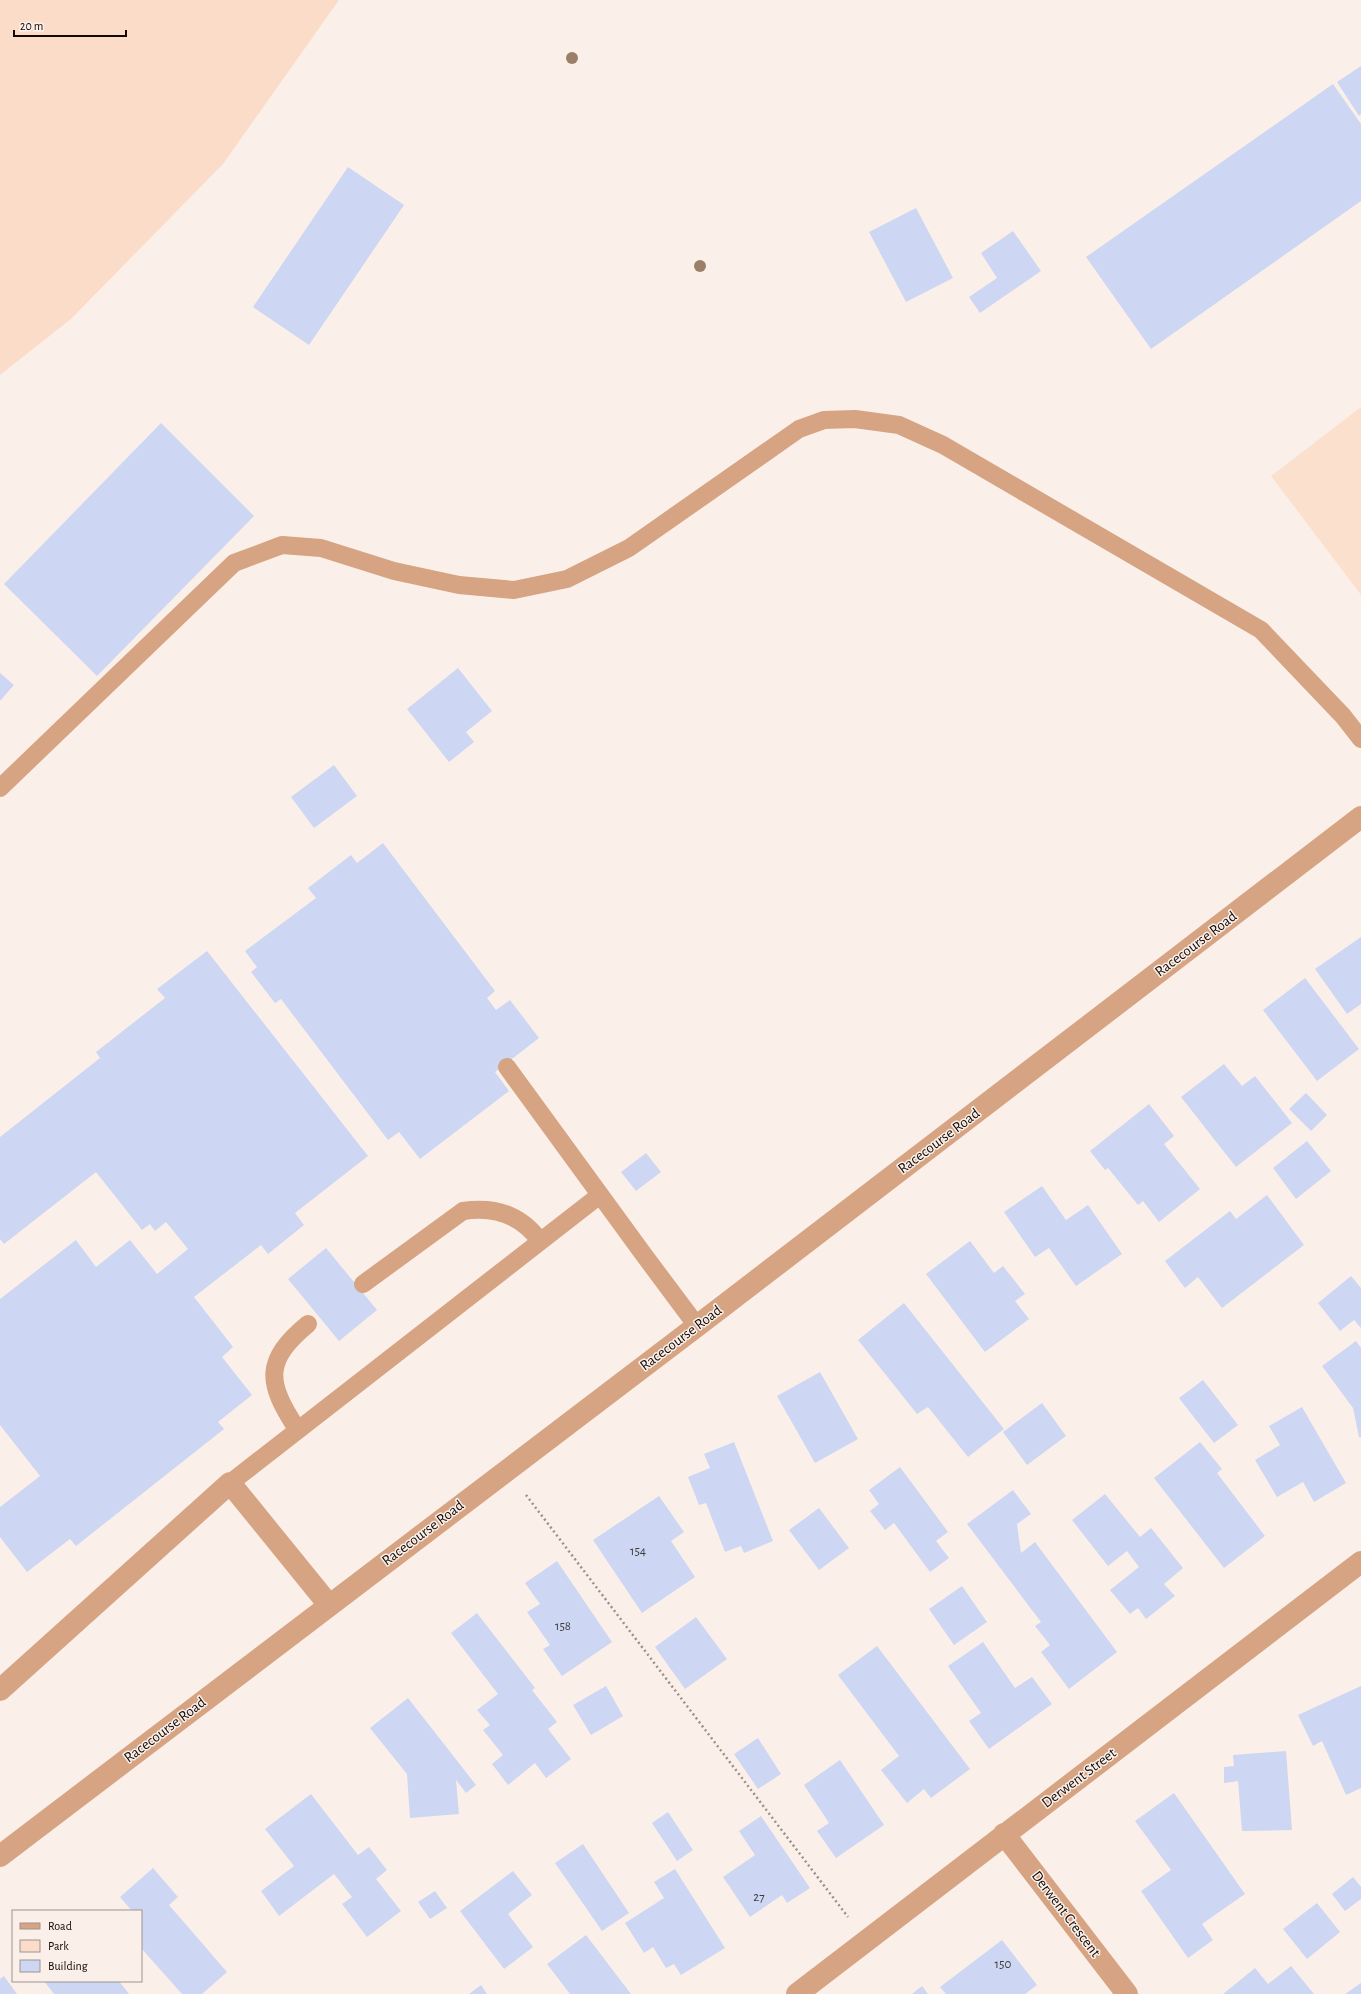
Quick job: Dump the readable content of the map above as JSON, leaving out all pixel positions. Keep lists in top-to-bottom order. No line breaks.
{"streets":{"street":["Racecourse Road","Derwent Street","Derwent Crescent"]},"crossings":[["Derwent Street","Derwent Crescent"]],"house_numbers":["154","158","27","150"],"legend":["Road","Park","Building"],"scale_bar":"20 m"}
